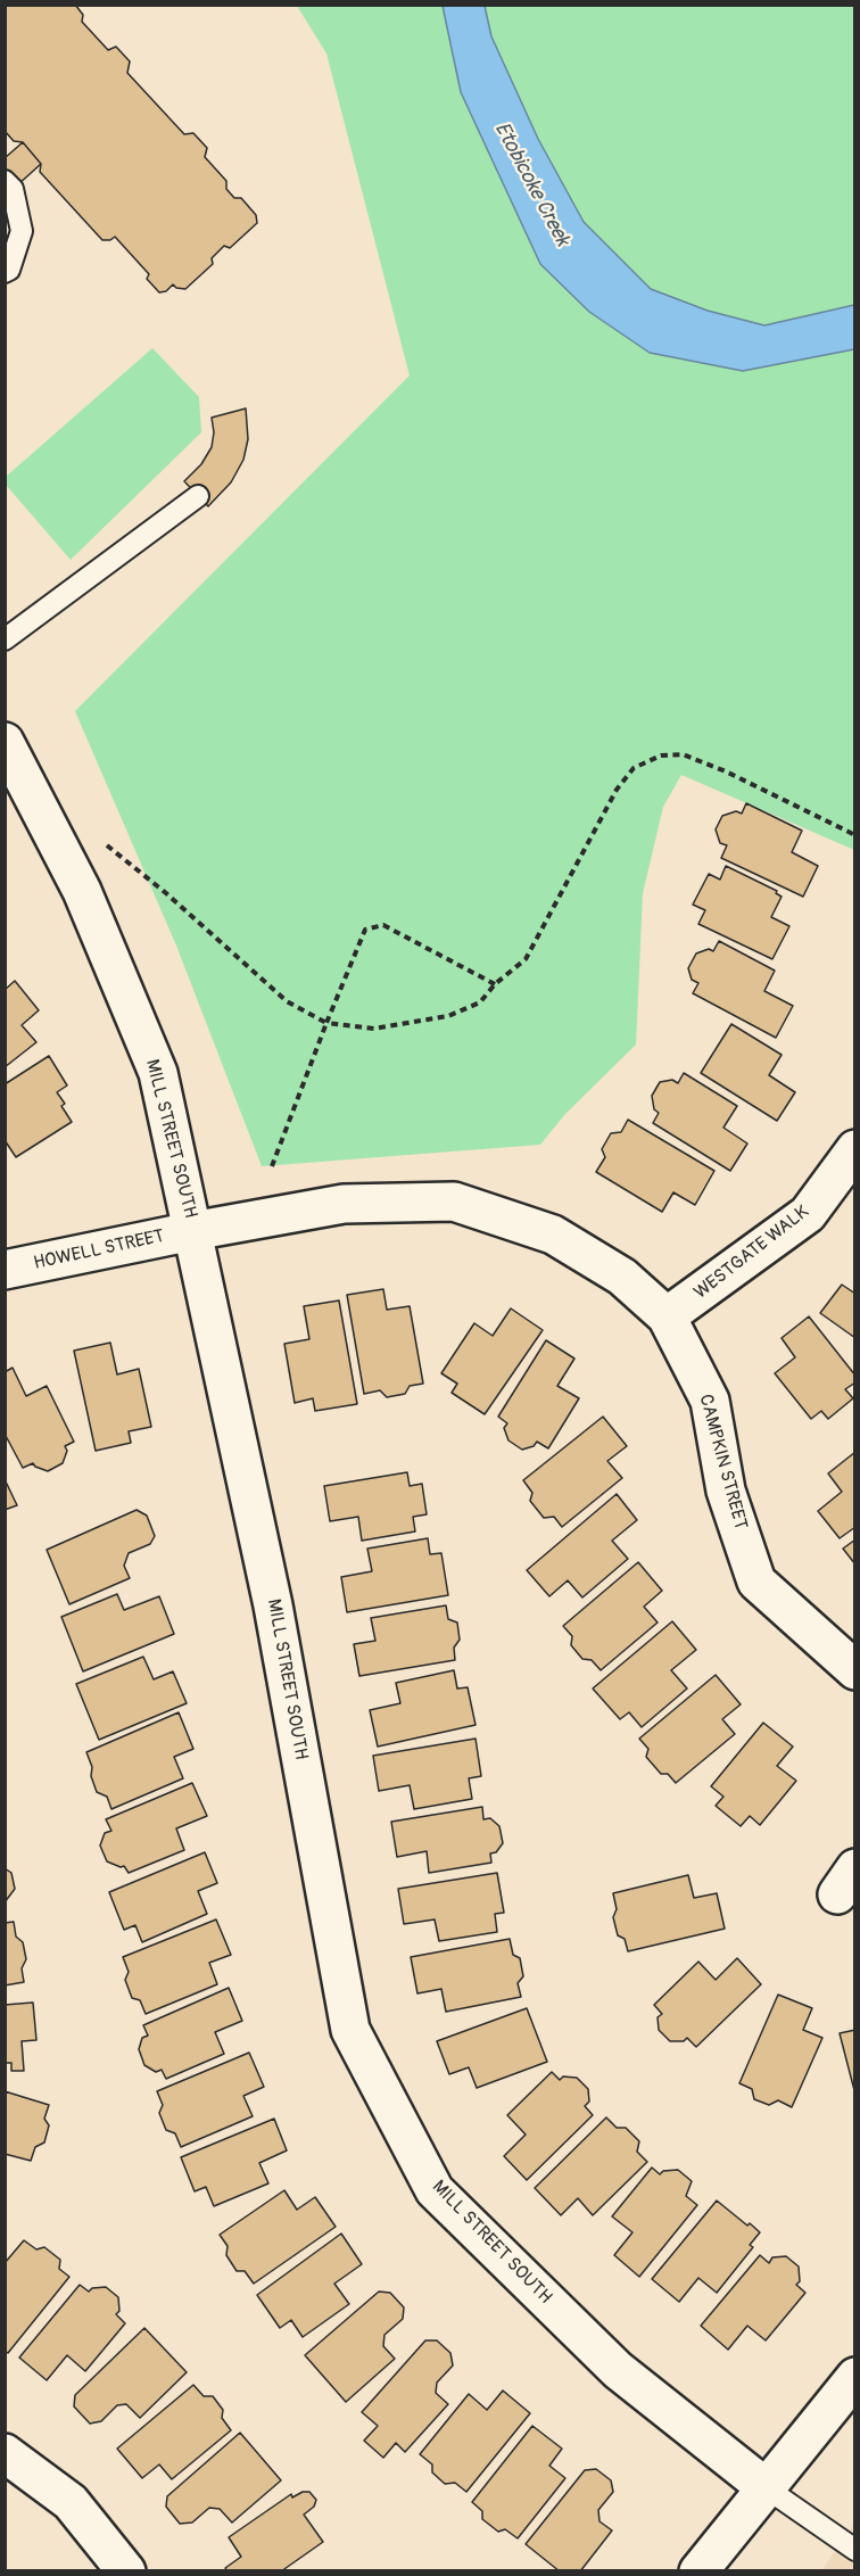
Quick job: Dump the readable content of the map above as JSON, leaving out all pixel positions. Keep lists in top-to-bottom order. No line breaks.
{"streets":{"street":["MILL STREET SOUTH","HOWELL STREET","WESTGATE WALK","CAMPKIN STREET"]},"crossings":[["MILL STREET SOUTH","HOWELL STREET"],["MILL STREET SOUTH","CAMPKIN STREET"],["HOWELL STREET","CAMPKIN STREET"],["WESTGATE WALK","CAMPKIN STREET"]],"water":["Etobicoke Creek"]}
